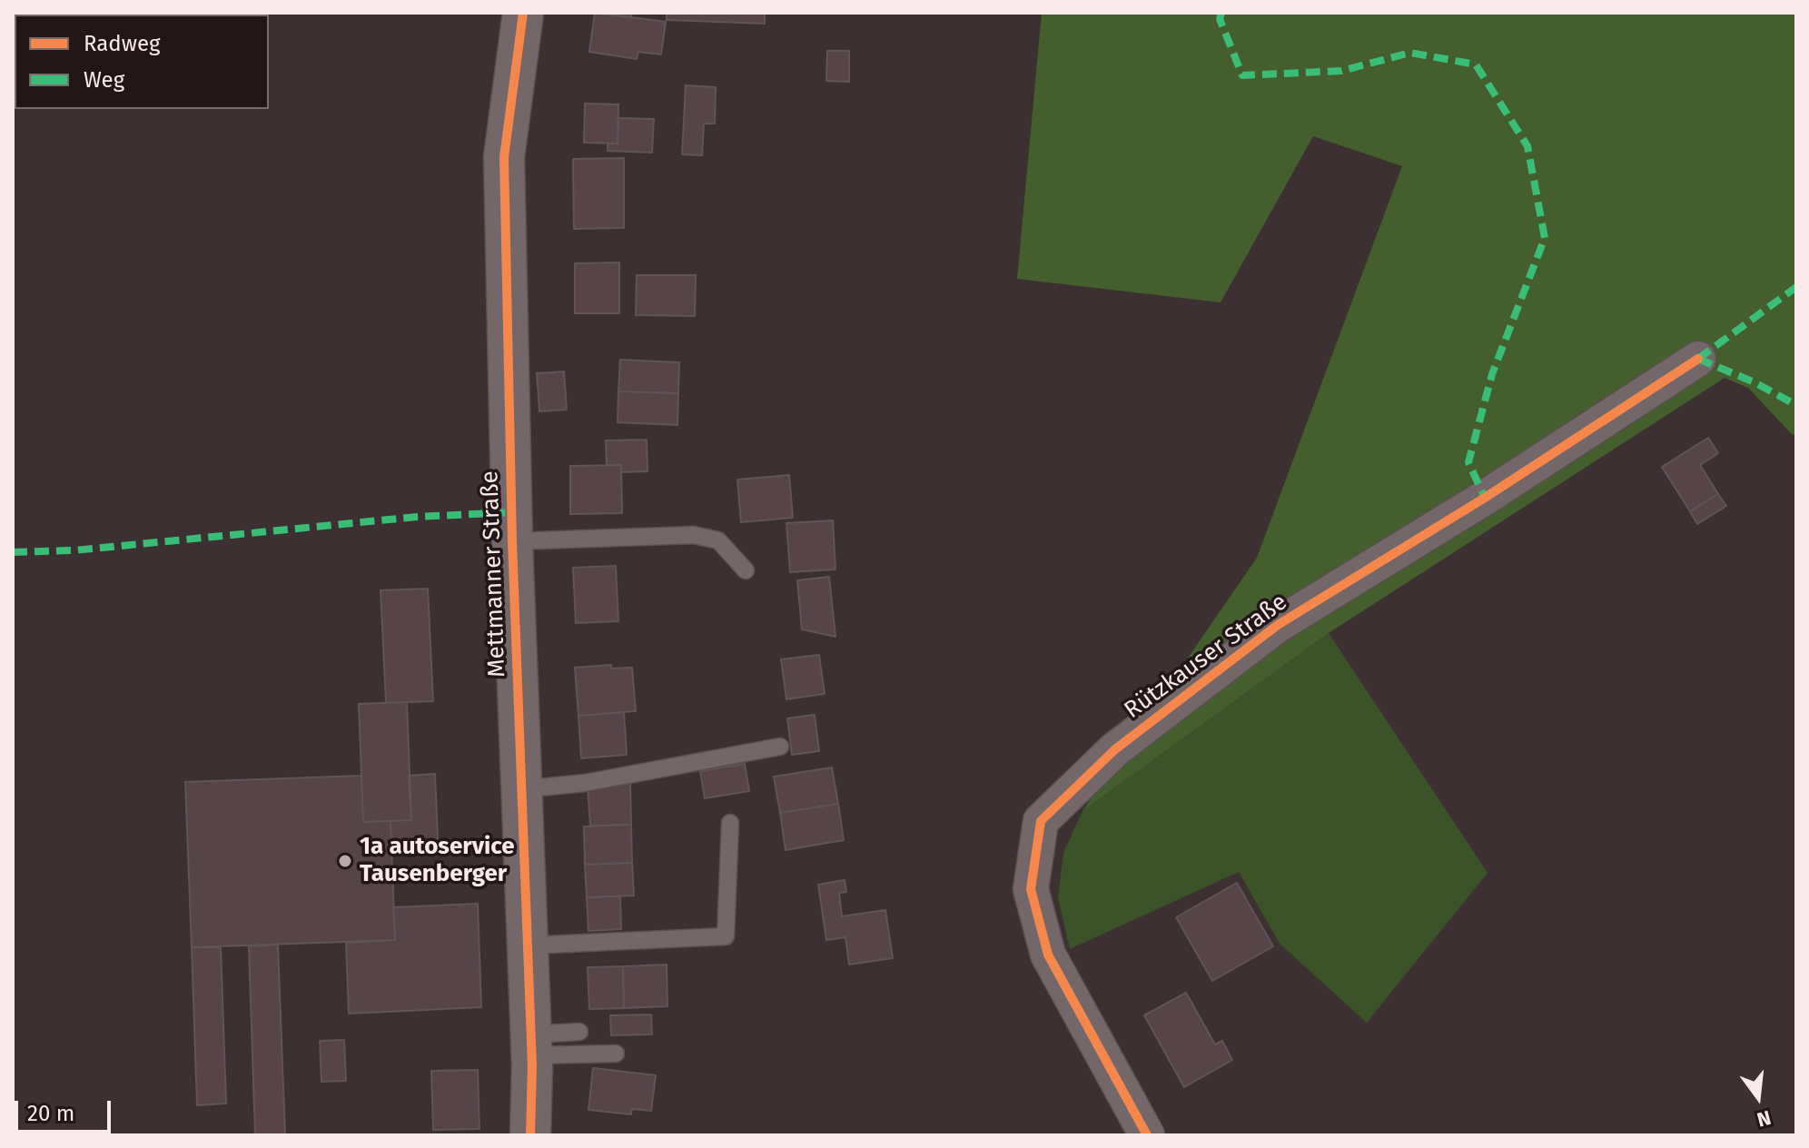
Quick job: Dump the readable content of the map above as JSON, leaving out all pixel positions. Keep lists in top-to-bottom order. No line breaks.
{"streets":{"street":["Mettmanner Straße","Rützkauser Straße"]},"places":["1a autoservice Tausenberger"],"legend":["Radweg","Weg"],"scale_bar":"20 m","north":"bottom"}
